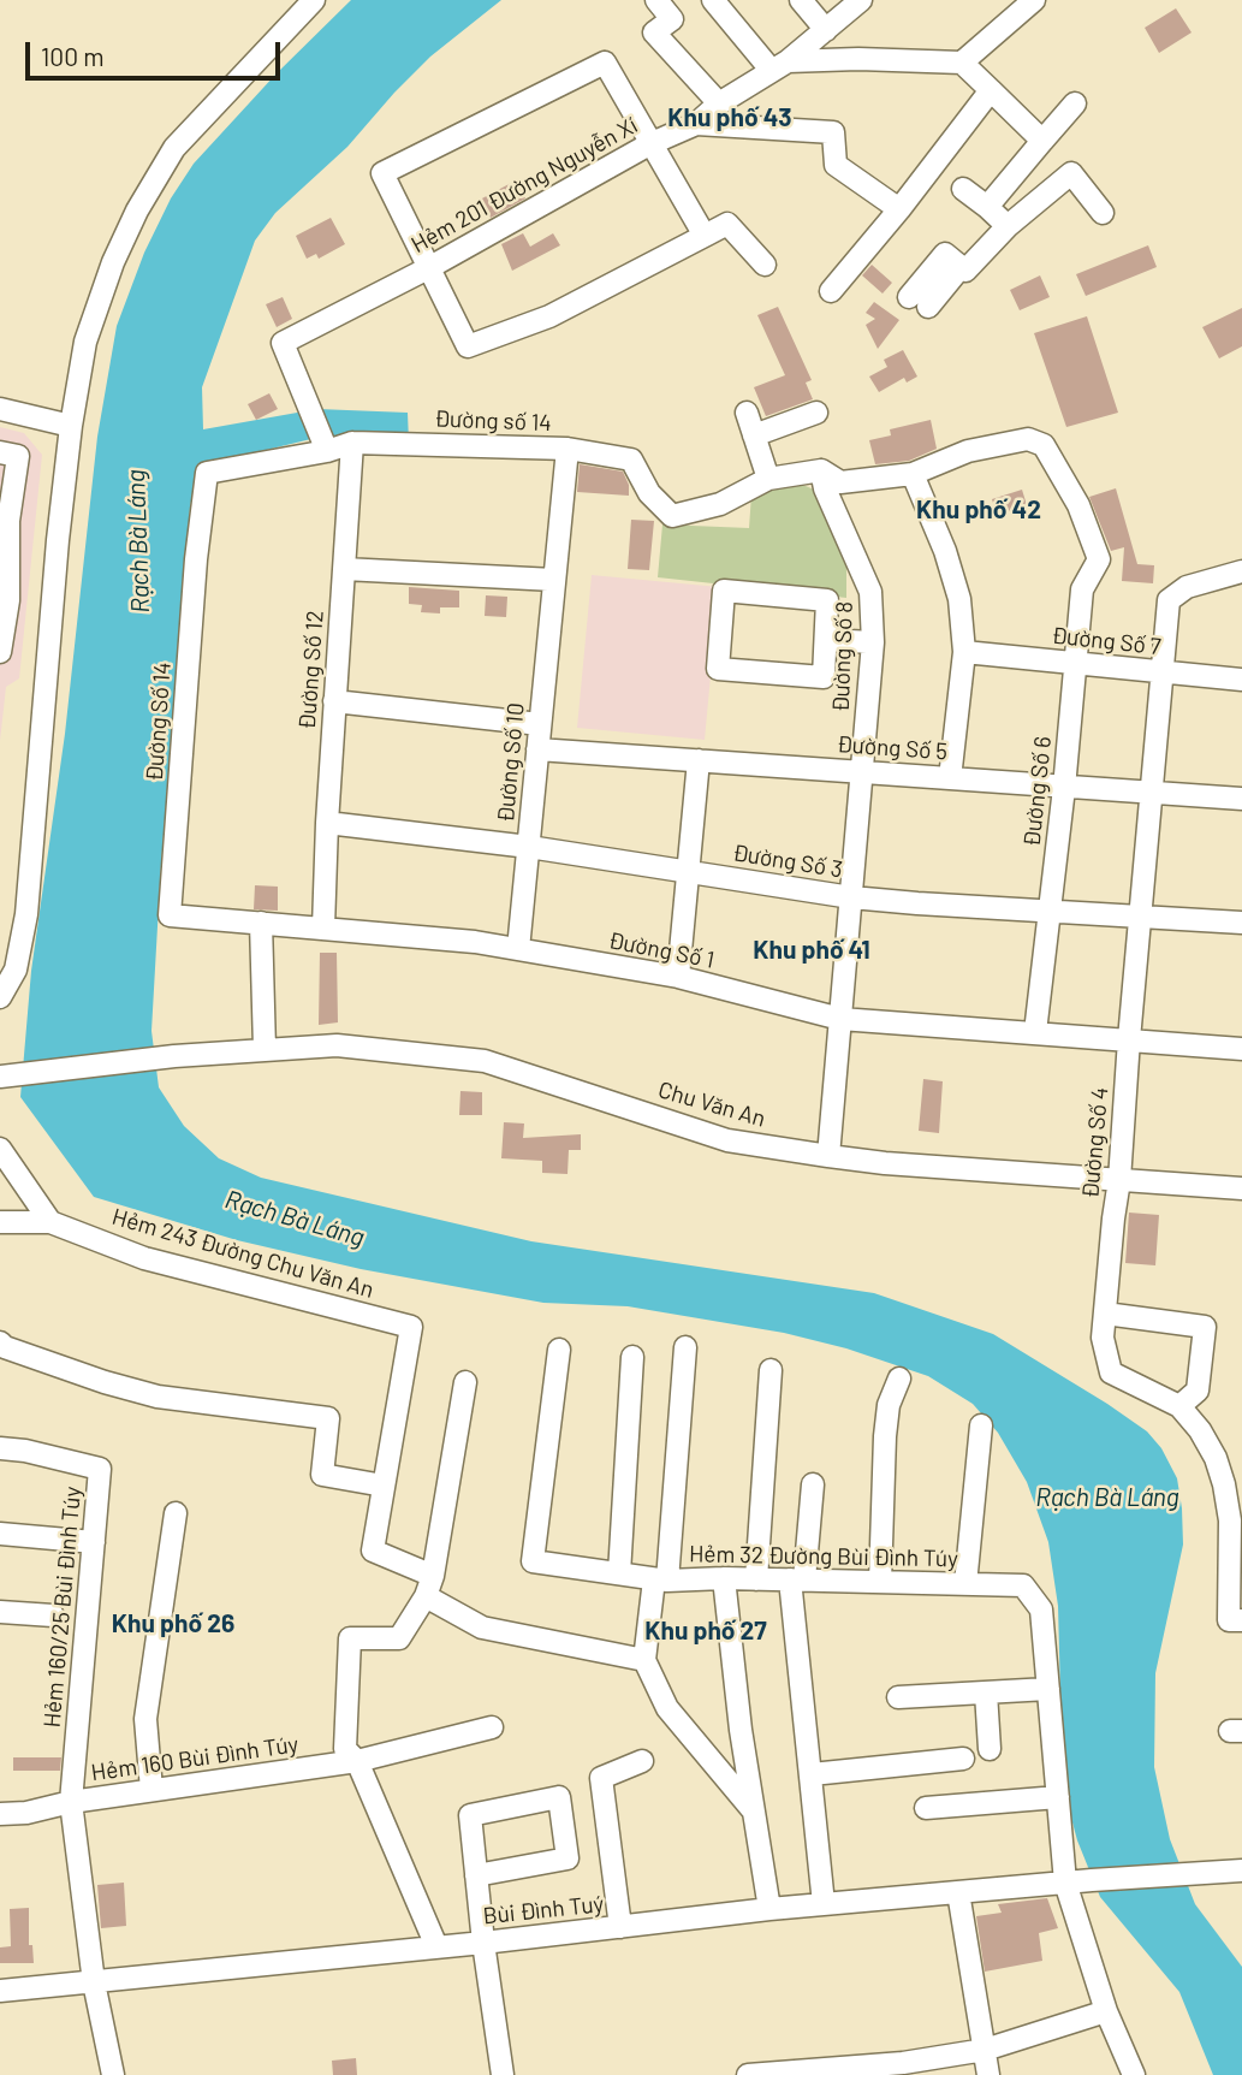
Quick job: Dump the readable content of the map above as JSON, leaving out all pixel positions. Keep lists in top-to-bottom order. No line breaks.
{"streets":{"street":["Hẻm 201 Đường Nguyễn Xí","Đường số 14","Đường Số 7","Đường Số 8","Đường Số 12","Đường Số 14","Đường Số 5","Đường Số 10","Đường Số 6","Đường Số 3","Đường Số 1","Chu Văn An","Đường Số 4","Hẻm 243 Đường Chu Văn An","Hẻm 32 Đường Bùi Đình Túy","Hẻm 160/25 Bùi Đình Túy","Hẻm 160 Bùi Đình Túy","Bùi Đình Tuý"]},"crossings":[["Hẻm 201 Đường Nguyễn Xí","Đường Số 14"],["Đường số 14","Đường Số 12"],["Đường số 14","Đường Số 10"],["Đường Số 7","Đường Số 6"],["Đường Số 7","Đường Số 4"],["Đường Số 8","Đường Số 5"],["Đường Số 8","Đường Số 3"],["Đường Số 8","Đường Số 1"],["Đường Số 8","Chu Văn An"],["Đường Số 12","Đường Số 3"],["Đường Số 12","Đường Số 1"],["Đường Số 14","Đường Số 1"],["Đường Số 5","Đường Số 10"],["Đường Số 5","Đường Số 6"],["Đường Số 5","Đường Số 4"],["Đường Số 10","Đường Số 3"],["Đường Số 10","Đường Số 1"],["Đường Số 6","Đường Số 3"],["Đường Số 6","Đường Số 1"],["Đường Số 3","Đường Số 4"],["Đường Số 1","Đường Số 4"],["Chu Văn An","Đường Số 4"],["Hẻm 32 Đường Bùi Đình Túy","Bùi Đình Tuý"],["Hẻm 160/25 Bùi Đình Túy","Hẻm 160 Bùi Đình Túy"],["Hẻm 160 Bùi Đình Túy","Bùi Đình Tuý"]],"districts":["Khu phố 43","Khu phố 42","Khu phố 41","Khu phố 26","Khu phố 27"],"water":["Rạch Bà Láng"],"scale_bar":"100 m"}
